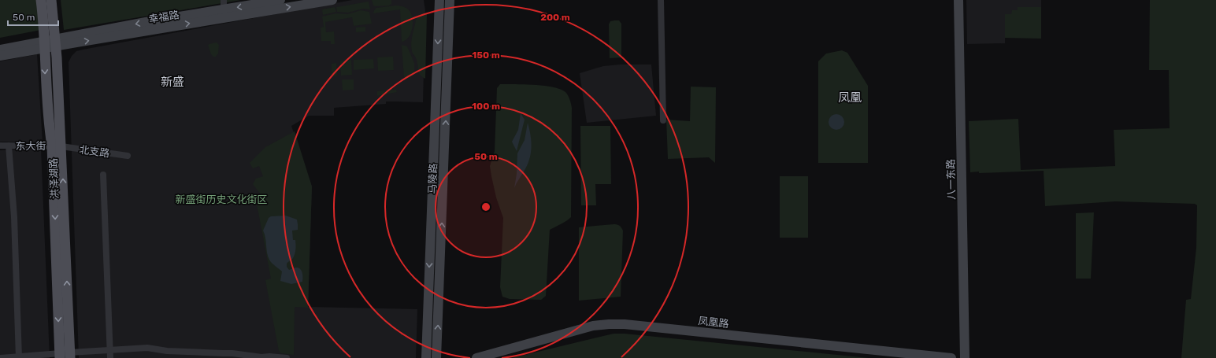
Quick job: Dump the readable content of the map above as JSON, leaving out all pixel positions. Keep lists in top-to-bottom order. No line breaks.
{"streets":{"main road":["幸福路","洪泽湖路","马陵路","八一东路","凤凰路"],"street":["东大街","北支路"]},"crossings":[["幸福路","洪泽湖路"],["东大街","北支路"],["东大街","洪泽湖路"],["北支路","洪泽湖路"]],"districts":["新盛","凤凰"],"parks":["新盛街历史文化街区"],"scale_bar":"50 m","rings":["200 m","150 m","100 m","50 m"]}
